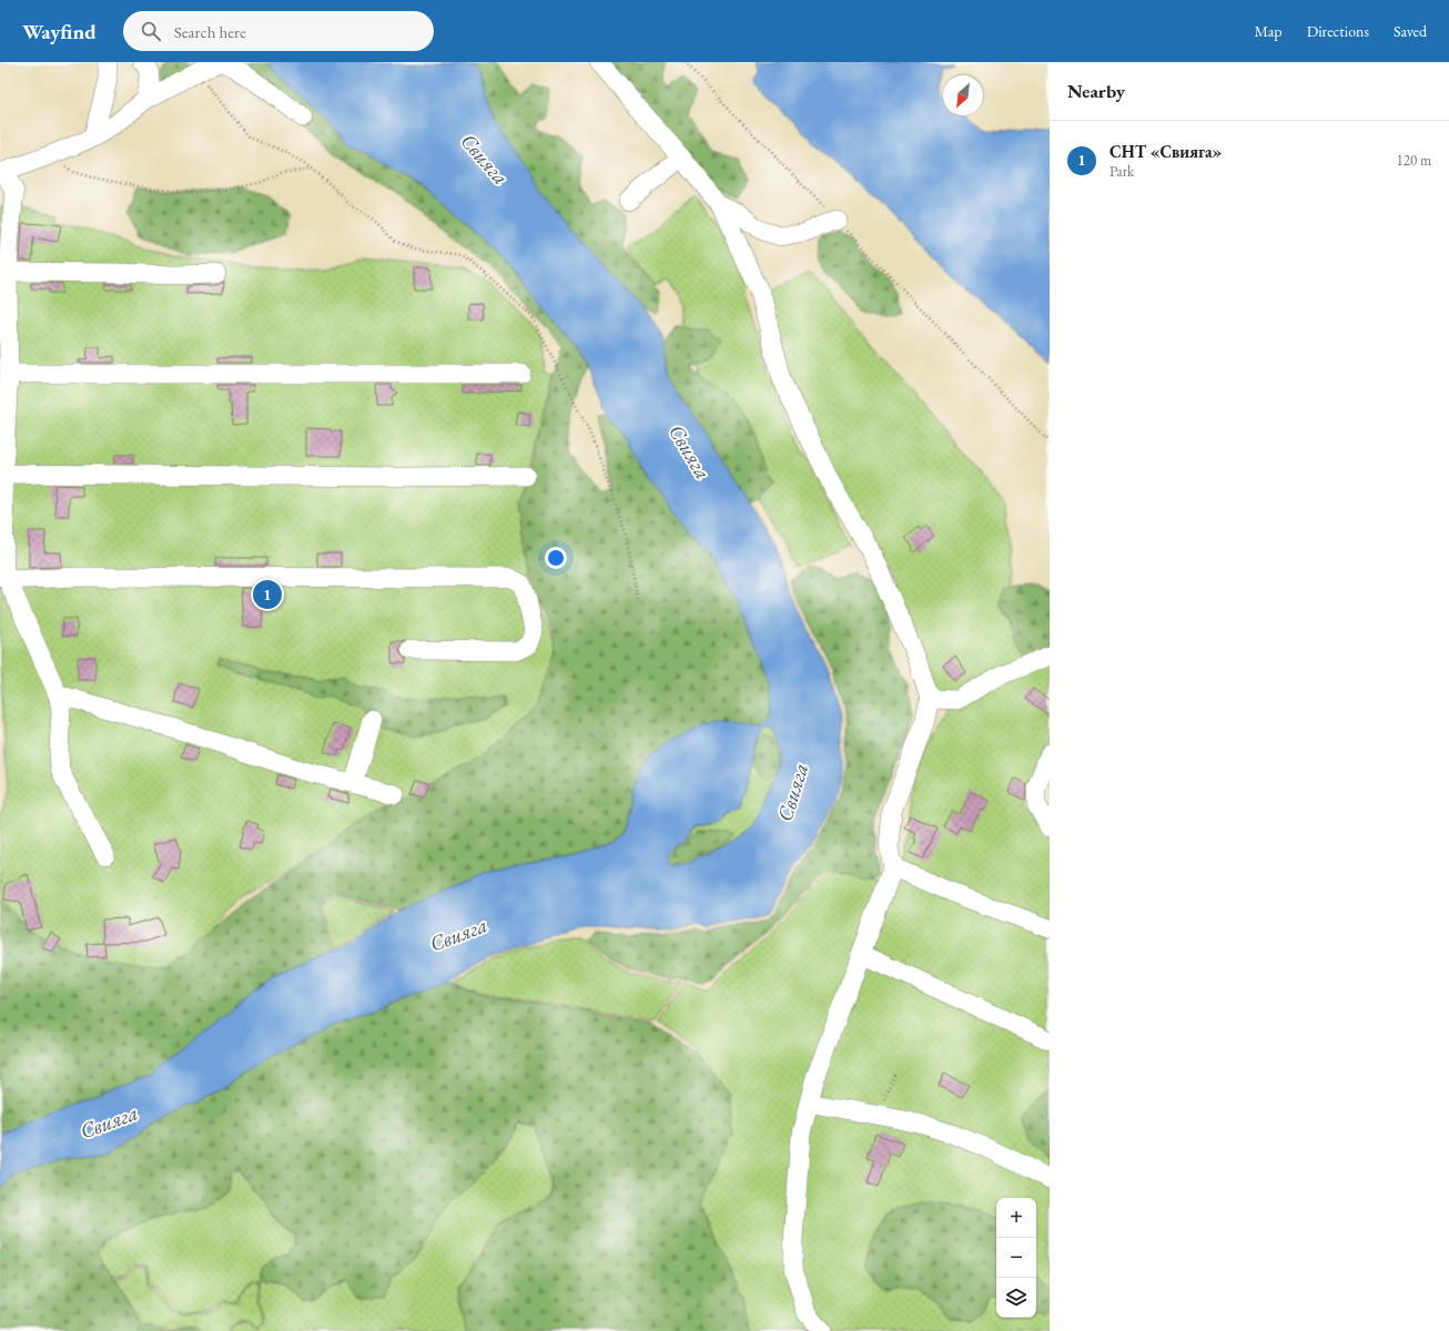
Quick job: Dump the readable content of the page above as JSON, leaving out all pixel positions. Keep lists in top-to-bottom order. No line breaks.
{"water":["Свияга"],"north":"bottom left","page":{"header":"Wayfind","search":"Search here","nav":["Map","Directions","Saved"],"heading":"Nearby","list":[{"mark":"1","name":"СНТ «Свияга»","note":"Park","value":"120 m"}],"pins":"1","map_buttons":["+","−"]}}
